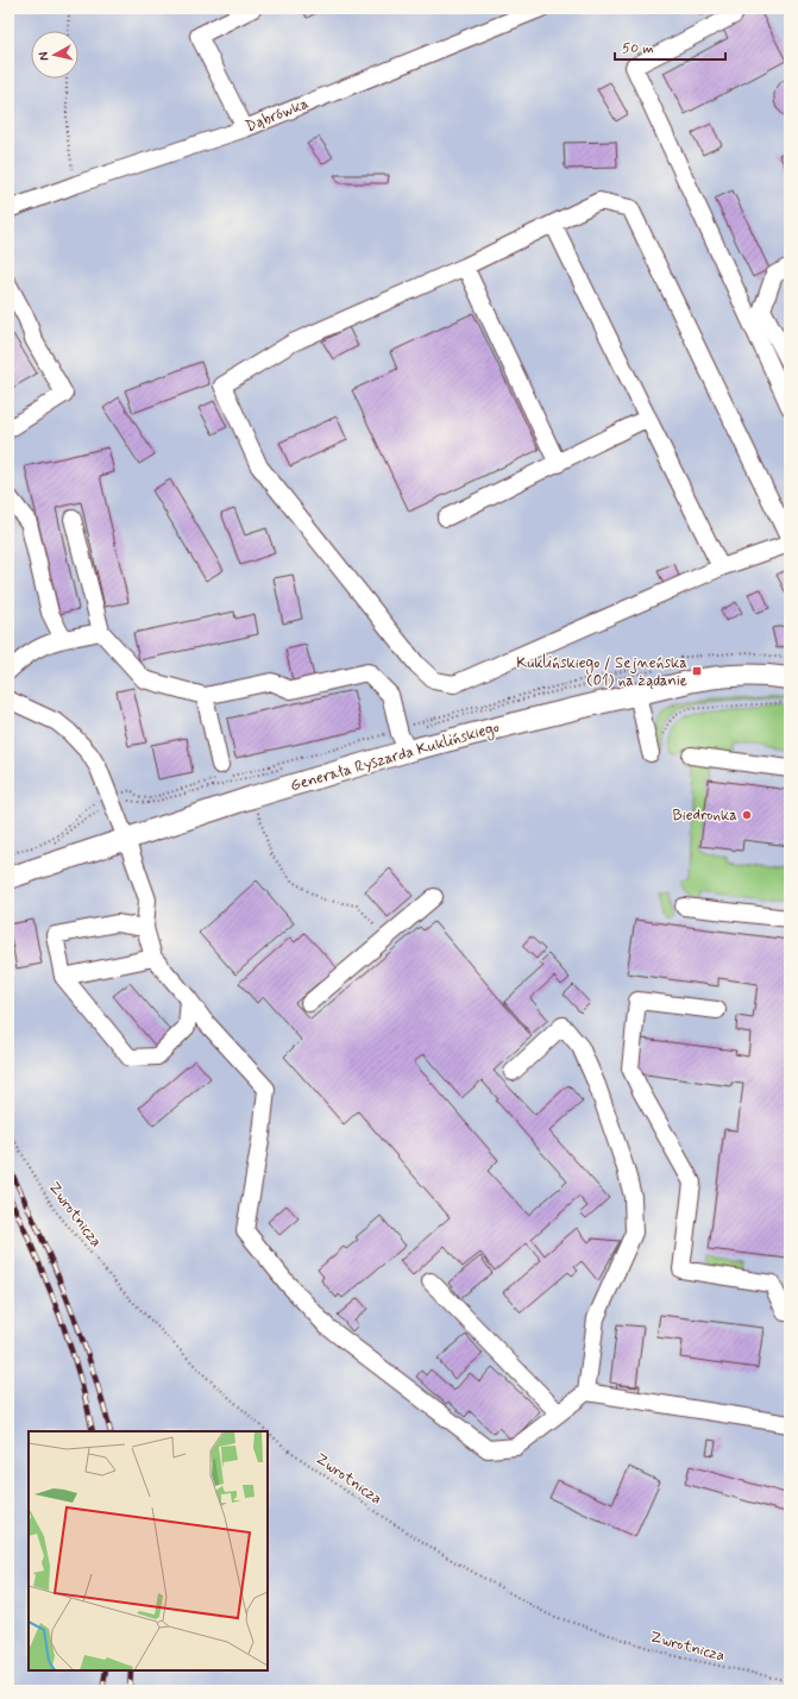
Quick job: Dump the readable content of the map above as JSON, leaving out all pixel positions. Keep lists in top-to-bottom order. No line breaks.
{"streets":{"main road":["Generała Ryszarda Kuklińskiego"],"street":["Dąbrówka"],"path":["Zwrotnicza"]},"places":{"transit":["Kuklińskiego / Sejneńska (01) na żądanie"],"other":["Biedronka"]},"scale_bar":"50 m","north":"left"}
